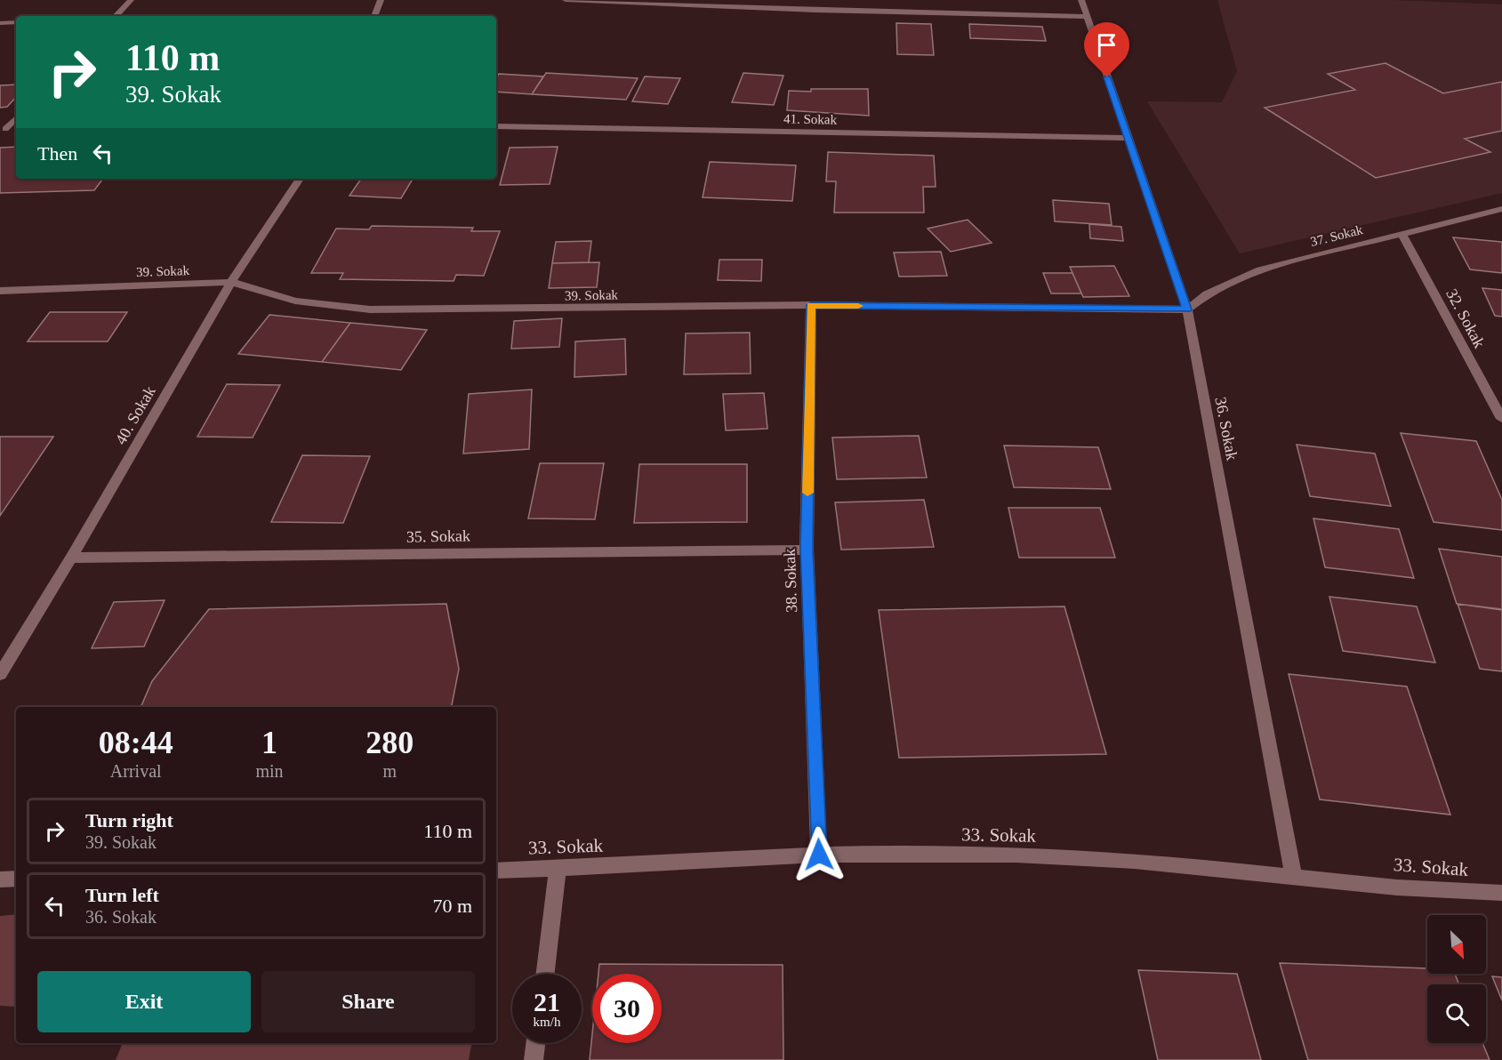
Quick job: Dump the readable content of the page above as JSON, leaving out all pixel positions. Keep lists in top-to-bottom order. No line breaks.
{"streets":{"street":["41. Sokak","37. Sokak","39. Sokak","32. Sokak","40. Sokak","36. Sokak","35. Sokak","38. Sokak","33. Sokak"]},"crossings":[["41. Sokak","36. Sokak"],["37. Sokak","39. Sokak"],["37. Sokak","32. Sokak"],["37. Sokak","36. Sokak"],["39. Sokak","40. Sokak"],["39. Sokak","36. Sokak"],["39. Sokak","38. Sokak"],["40. Sokak","35. Sokak"],["36. Sokak","33. Sokak"],["35. Sokak","38. Sokak"],["38. Sokak","33. Sokak"]],"north":"bottom right","page":{"turn":["110 m","39. Sokak"],"then":"Then","eta":["08:44","Arrival","1","min","280","m"],"list":[{"name":"Turn right","note":"39. Sokak","value":"110 m"},{"name":"Turn left","note":"36. Sokak","value":"70 m"}],"buttons":["Exit","Share"],"speed":"21 km/h","limit":"30"}}
